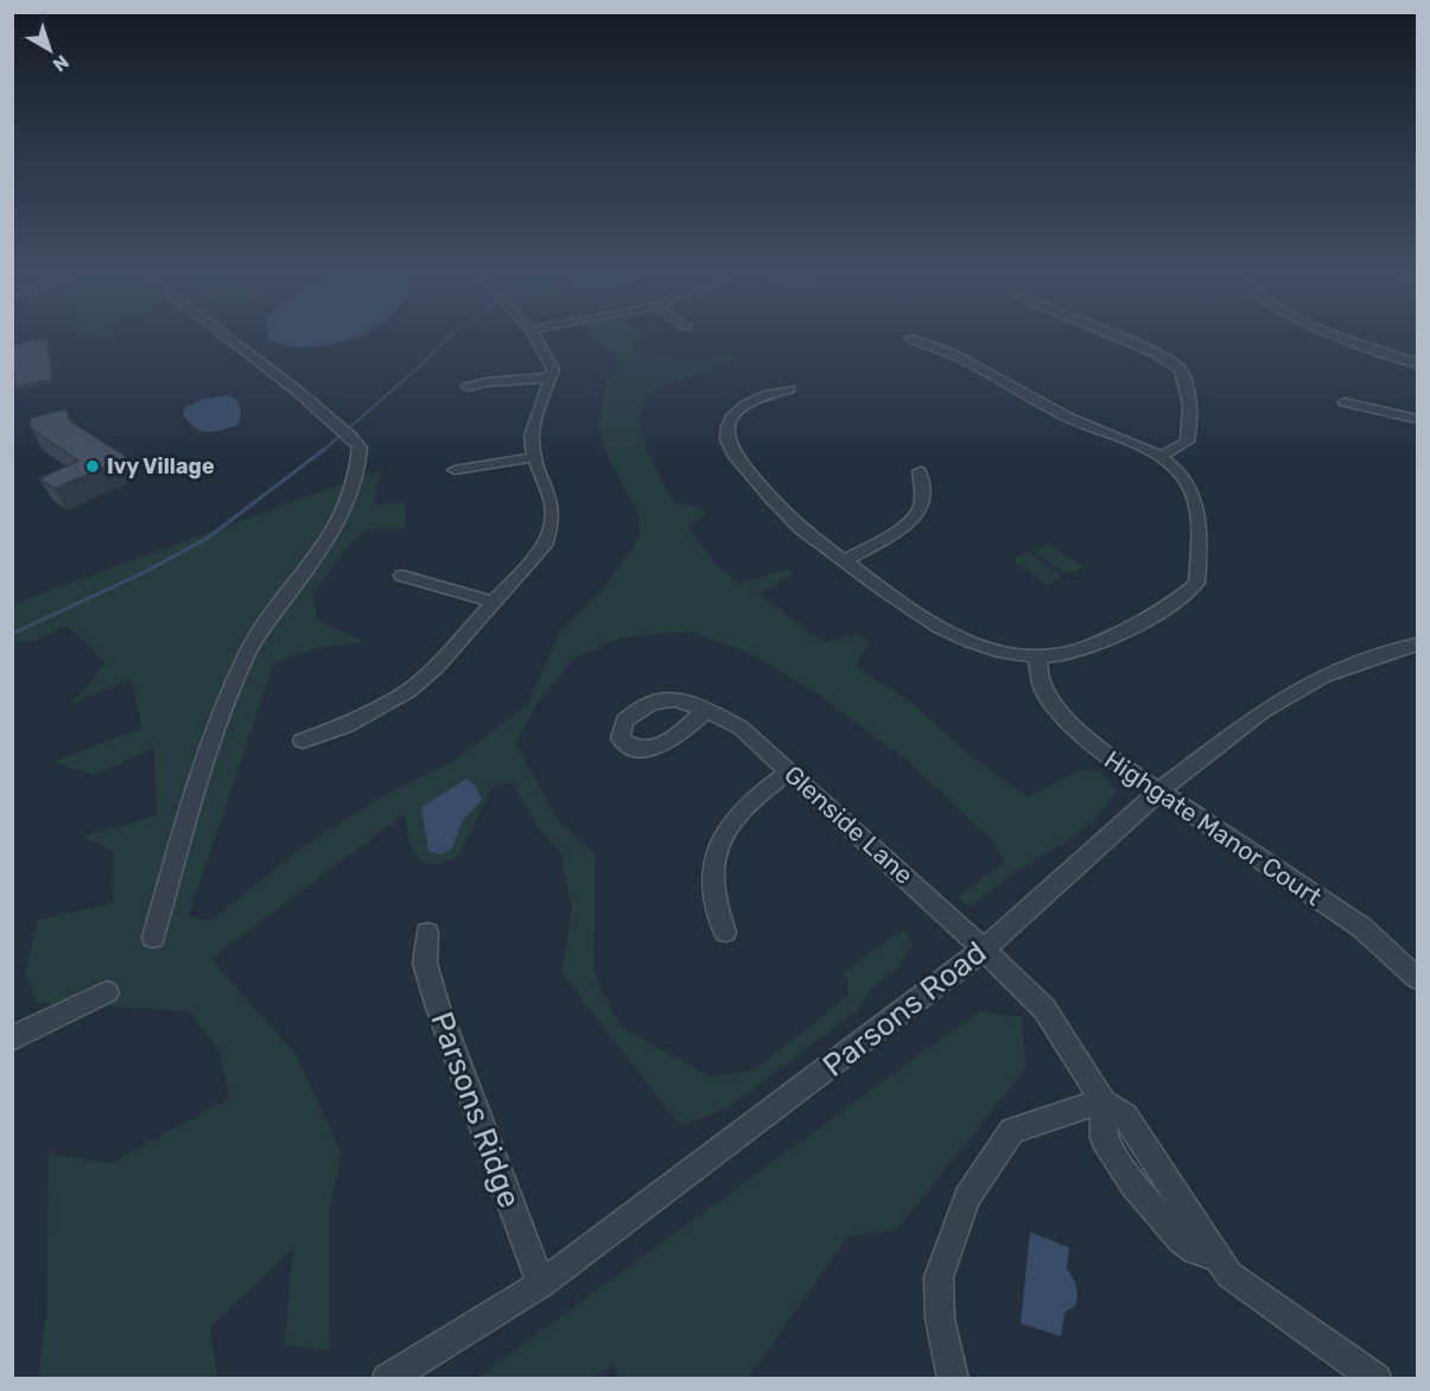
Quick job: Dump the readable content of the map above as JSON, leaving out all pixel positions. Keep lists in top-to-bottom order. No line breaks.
{"streets":{"street":["Glenside Lane","Highgate Manor Court","Parsons Road","Parsons Ridge"]},"crossings":[["Glenside Lane","Parsons Road"],["Highgate Manor Court","Parsons Road"],["Parsons Road","Parsons Ridge"]],"places":["Ivy Village"],"north":"bottom right"}
